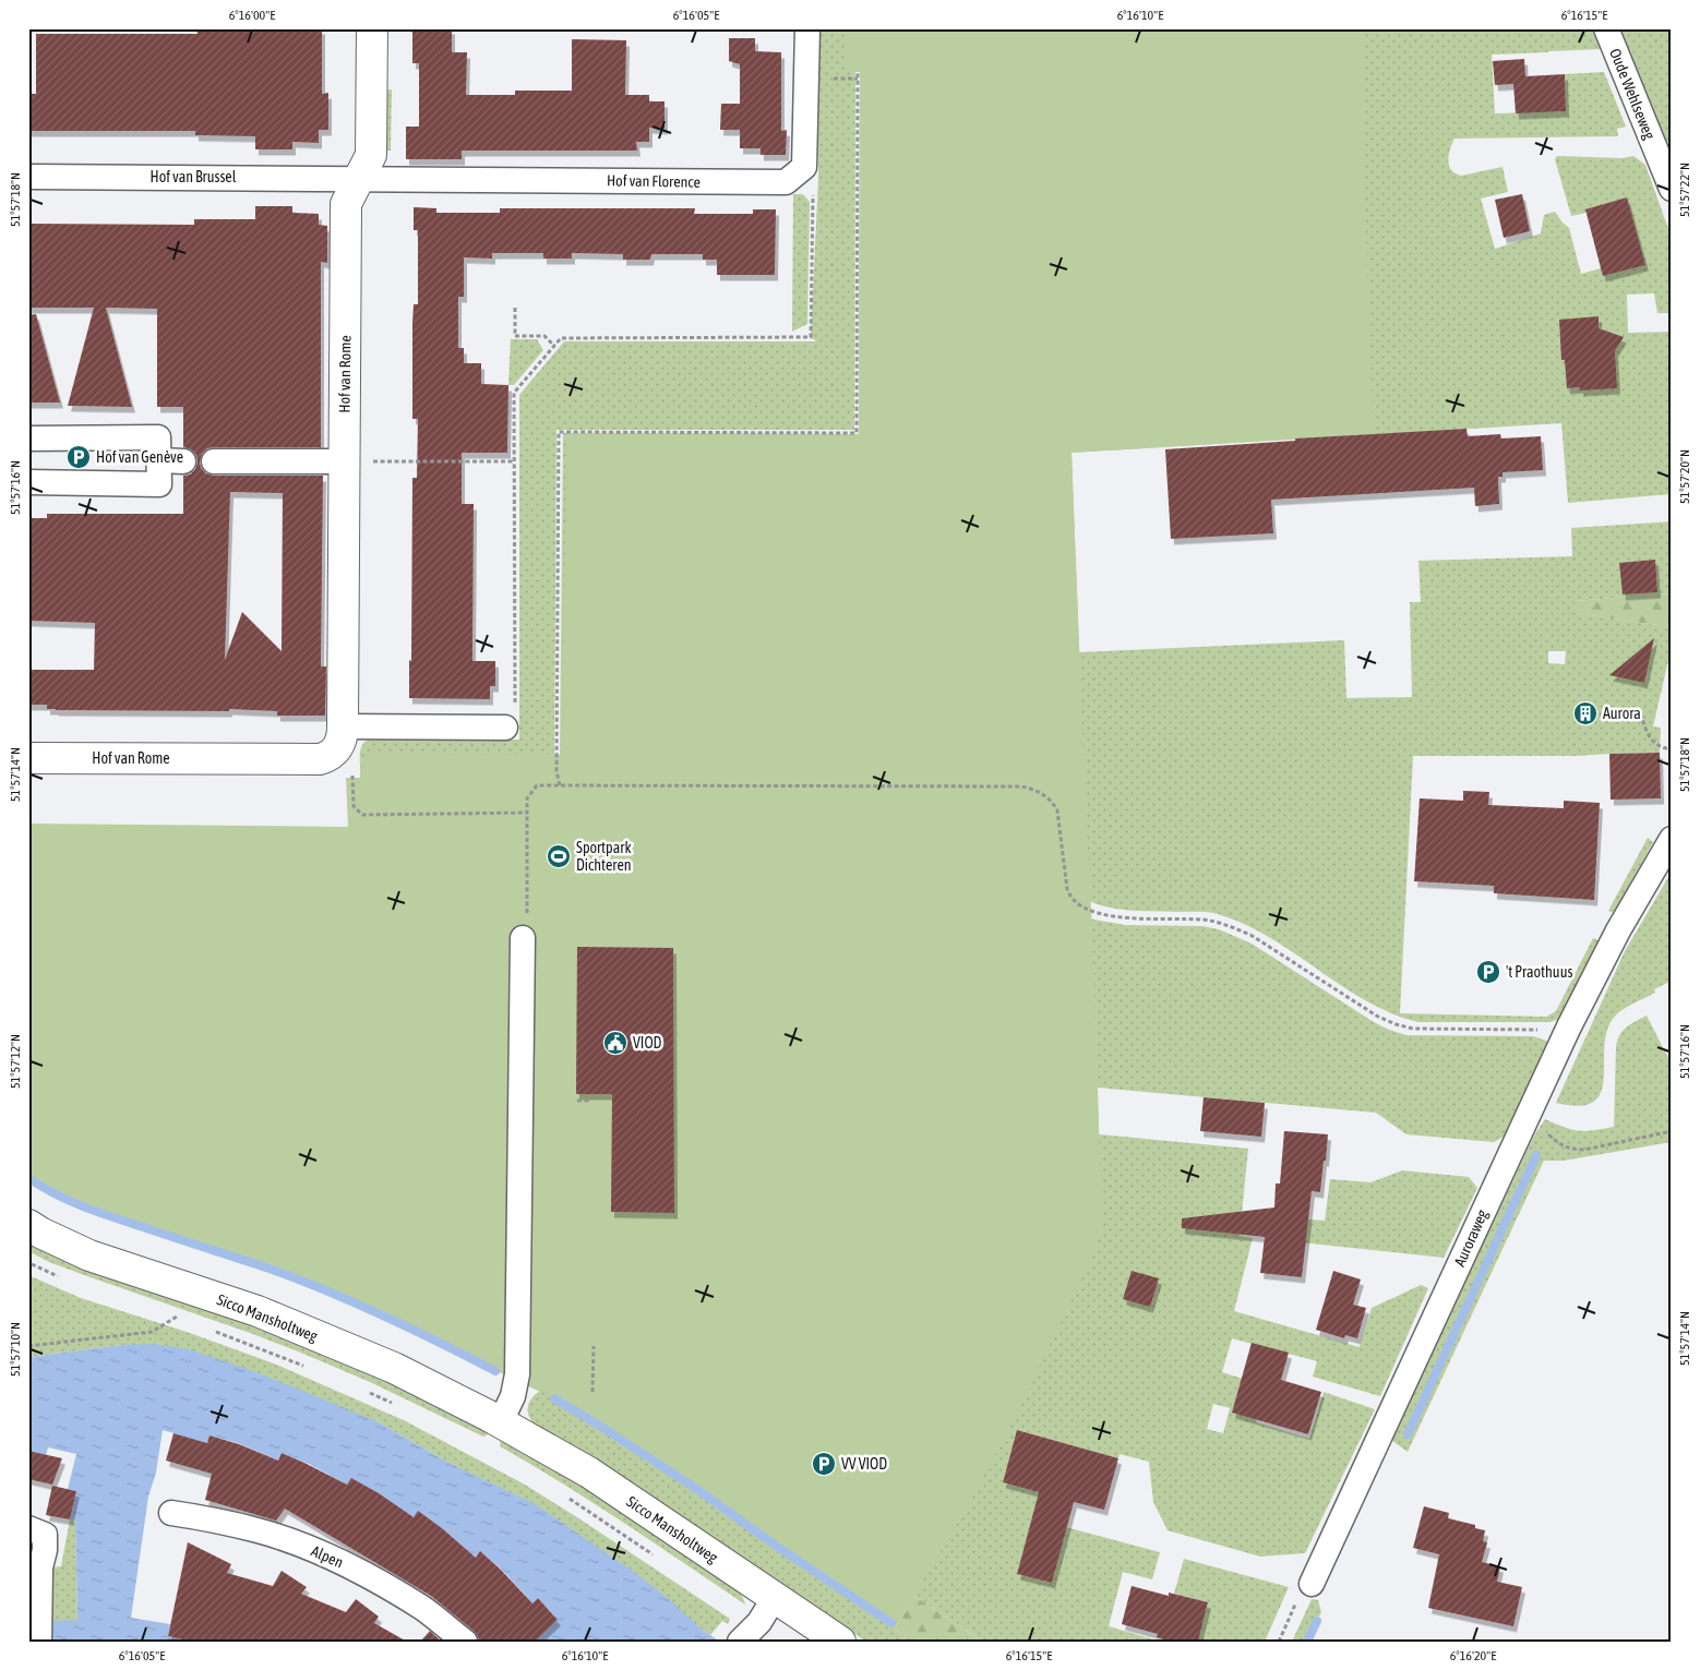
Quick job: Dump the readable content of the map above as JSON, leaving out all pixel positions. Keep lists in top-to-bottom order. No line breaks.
{"streets":{"street":["Oude Wehlseweg","Hof van Brussel","Hof van Florence","Hof van Rome","Auroraweg","Sicco Mansholtweg","Alpen"]},"crossings":[["Hof van Brussel","Hof van Florence"],["Hof van Brussel","Hof van Rome"],["Hof van Florence","Hof van Rome"]],"places":{"parking":["Hof van Genève","'t Praothuus","VV VIOD"],"building":["Aurora"],"sports":["Sportpark Dichteren"],"public building":["VIOD"]},"coordinates":["6°16'00\"E","6°16'05\"E","6°16'10\"E","6°16'15\"E","51°57'22\"N","51°57'18\"N","51°57'20\"N","51°57'16\"N","51°57'14\"N","51°57'12\"N","51°57'10\"N","6°16'20\"E"]}
